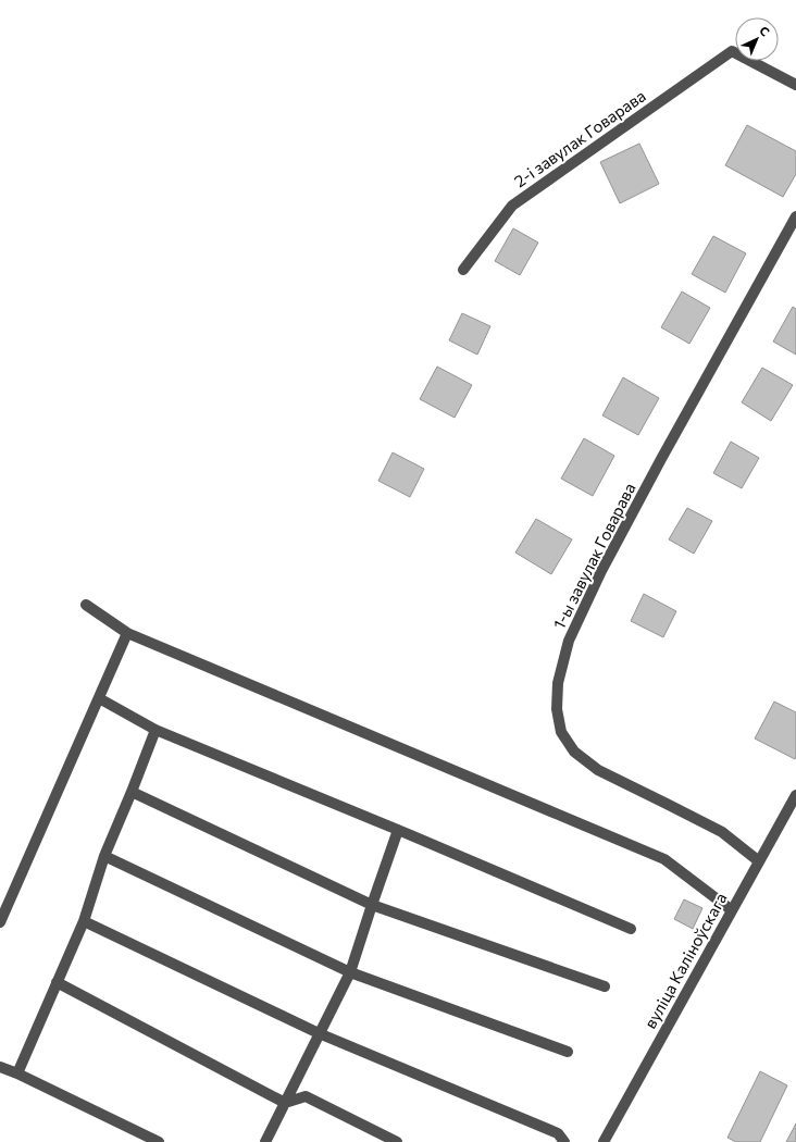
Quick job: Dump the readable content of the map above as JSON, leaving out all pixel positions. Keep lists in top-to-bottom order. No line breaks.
{"streets":{"street":["2-і завулак Говарава","1-ы завулак Говарава","вуліца Каліноўскага"]},"crossings":[["1-ы завулак Говарава","вуліца Каліноўскага"]],"north":"top right"}
